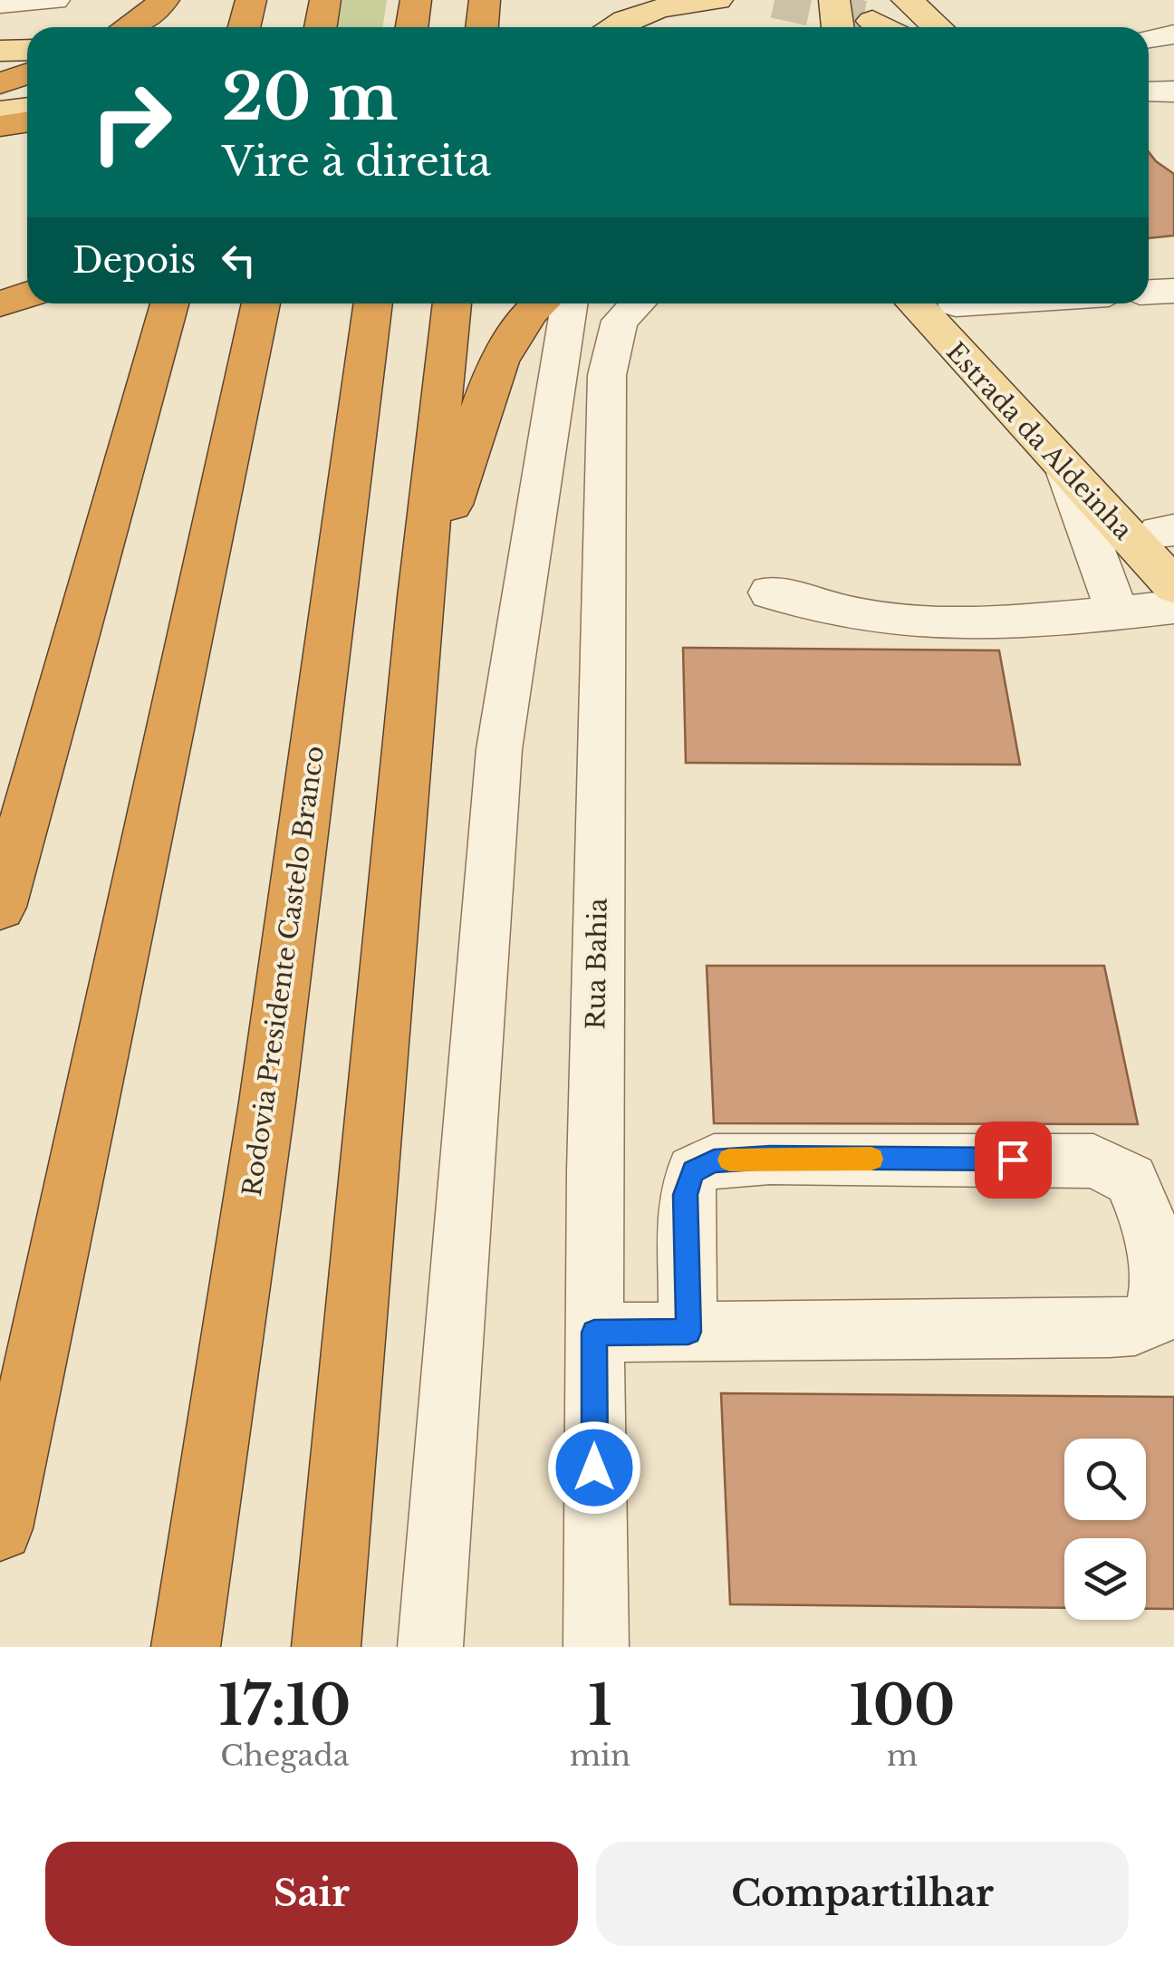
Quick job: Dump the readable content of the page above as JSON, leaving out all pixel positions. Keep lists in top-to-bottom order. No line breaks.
{"streets":{"highway":["Rodovia Presidente Castelo Branco"],"main road":["Estrada da Aldeinha"],"street":["Rua Bahia"]},"page":{"turn":["20 m","Vire à direita"],"then":"Depois","eta":["17:10","Chegada","1","min","100","m"],"buttons":["Sair","Compartilhar"]}}
